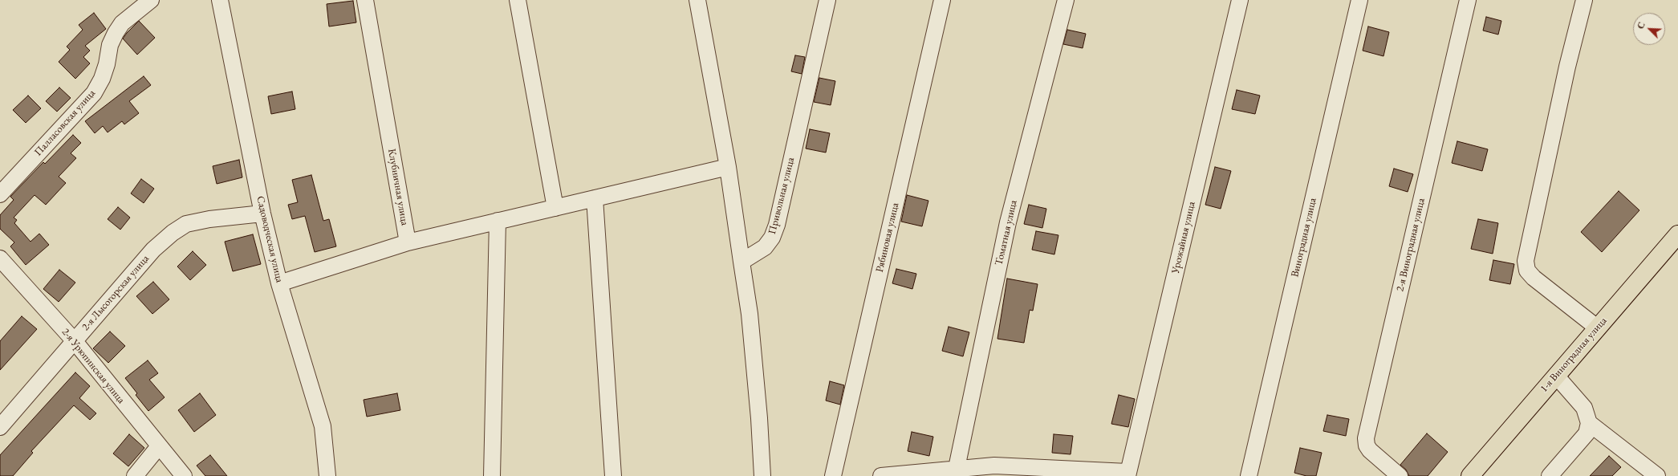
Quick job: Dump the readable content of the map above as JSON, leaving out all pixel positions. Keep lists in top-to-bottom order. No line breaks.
{"streets":{"main road":["1-я Виноградная улица"],"street":["Палласовская улица","Клубничная улица","Привольная улица","Томатная улица","Рябиновая улица","Урожайная улица","Виноградная улица","Садоводческая улица","2-я Виноградная улица","2-я Лысогорская улица","2-я Урюпинская улица"]},"crossings":[["Садоводческая улица","2-я Лысогорская улица"],["2-я Лысогорская улица","2-я Урюпинская улица"]],"north":"top left"}
